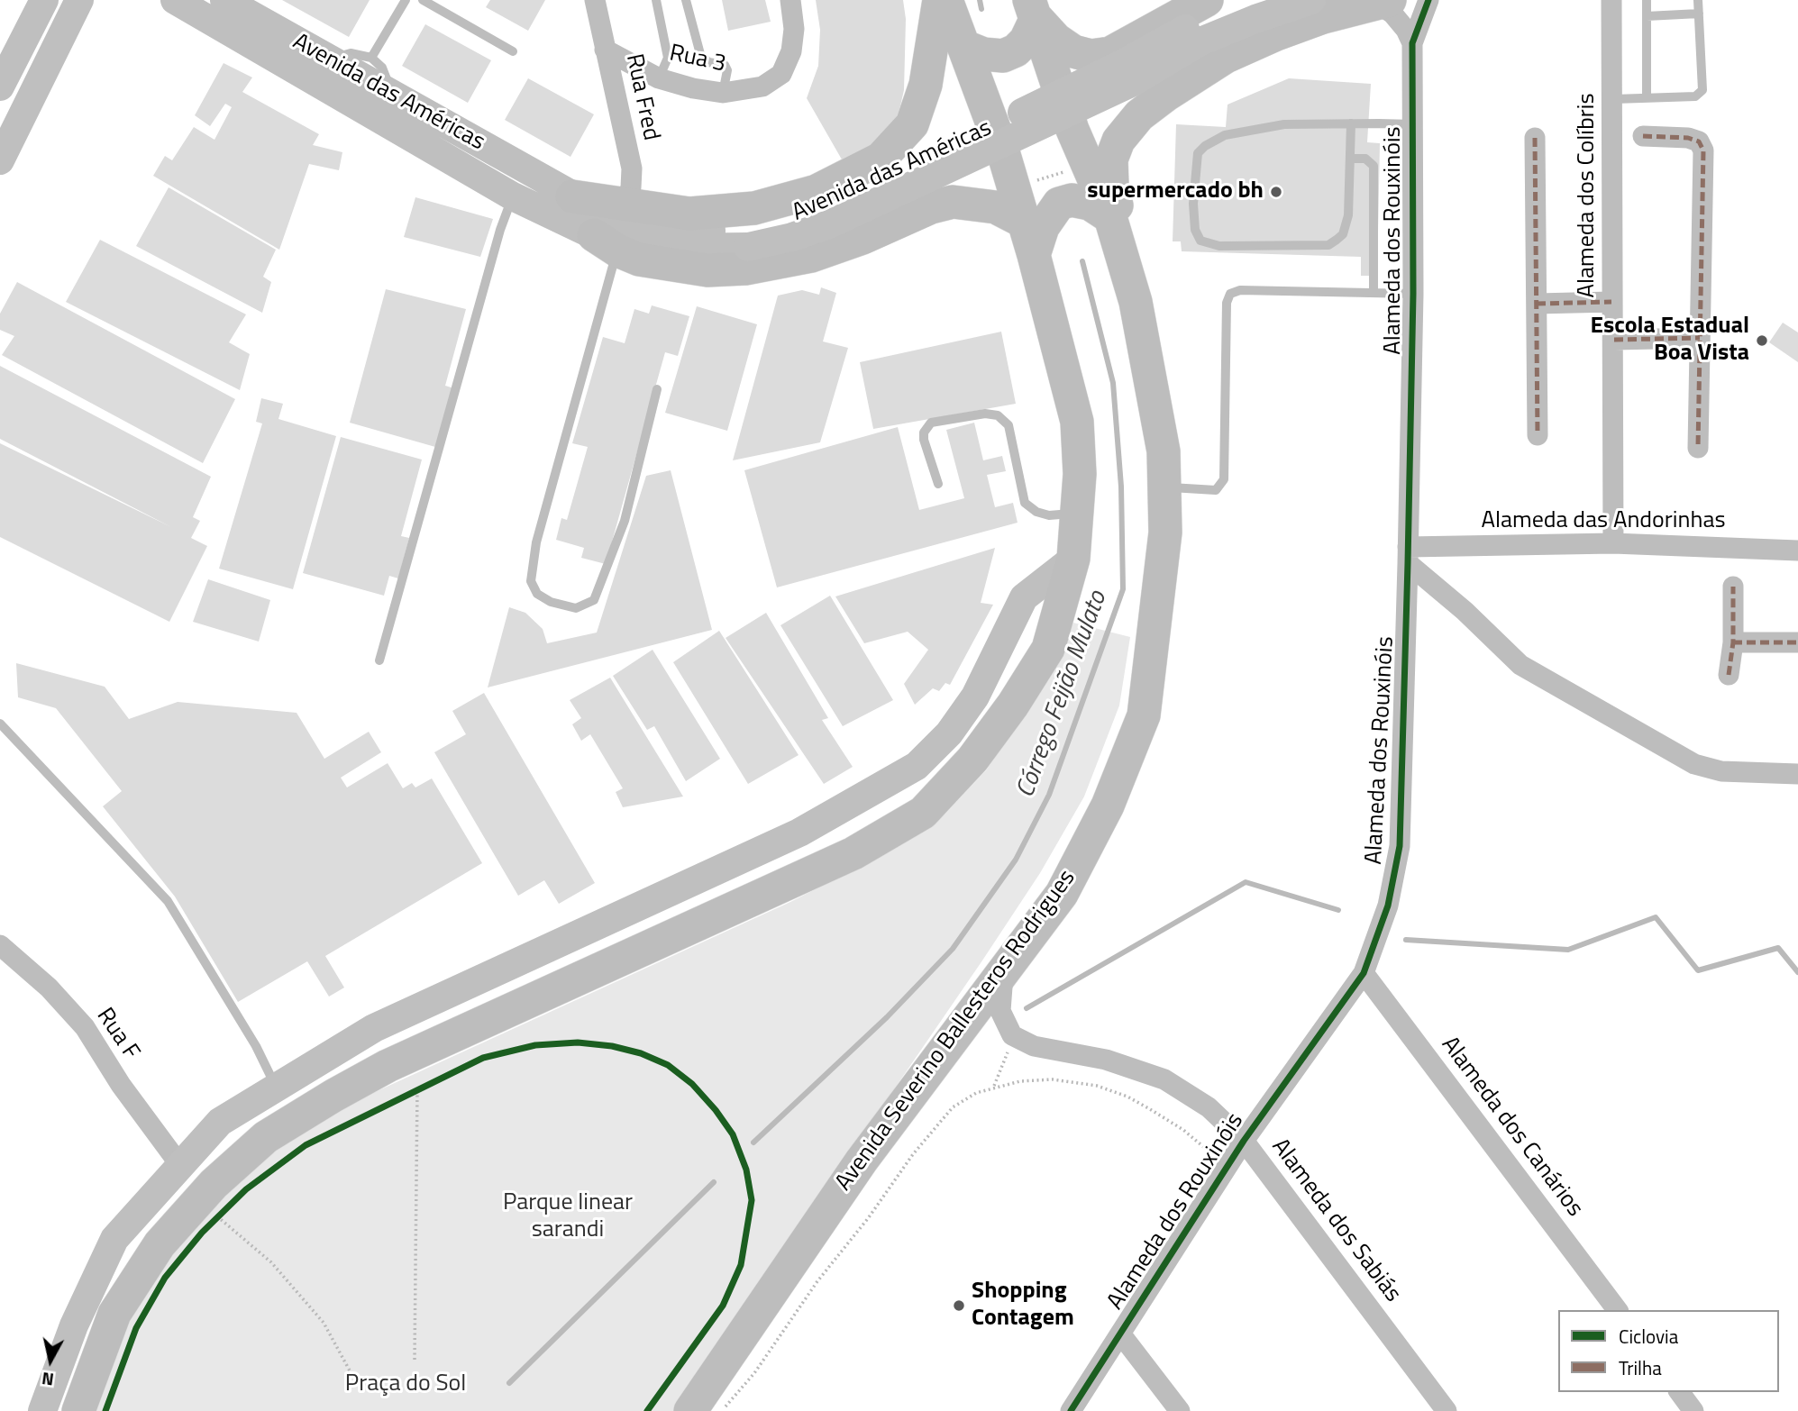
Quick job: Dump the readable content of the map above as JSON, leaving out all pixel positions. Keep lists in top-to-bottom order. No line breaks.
{"streets":{"main road":["Avenida das Américas","Avenida Severino Ballesteros Rodrigues"],"street":["Rua 3","Rua Fred","Alameda dos Colíbris","Alameda dos Rouxinóis","Alameda das Andorinhas","Rua F","Alameda dos Canários","Alameda dos Sabiás"]},"crossings":[["Rua 3","Rua Fred"],["Alameda dos Colíbris","Alameda das Andorinhas"],["Alameda dos Rouxinóis","Alameda das Andorinhas"],["Alameda dos Rouxinóis","Alameda dos Canários"],["Alameda dos Rouxinóis","Alameda dos Sabiás"]],"water":["Córrego Feijão Mulato"],"parks":["Parque linear sarandi","Praça do Sol"],"places":["supermercado bh","Escola Estadual Boa Vista","Shopping Contagem"],"legend":["Ciclovia","Trilha"],"north":"bottom"}
